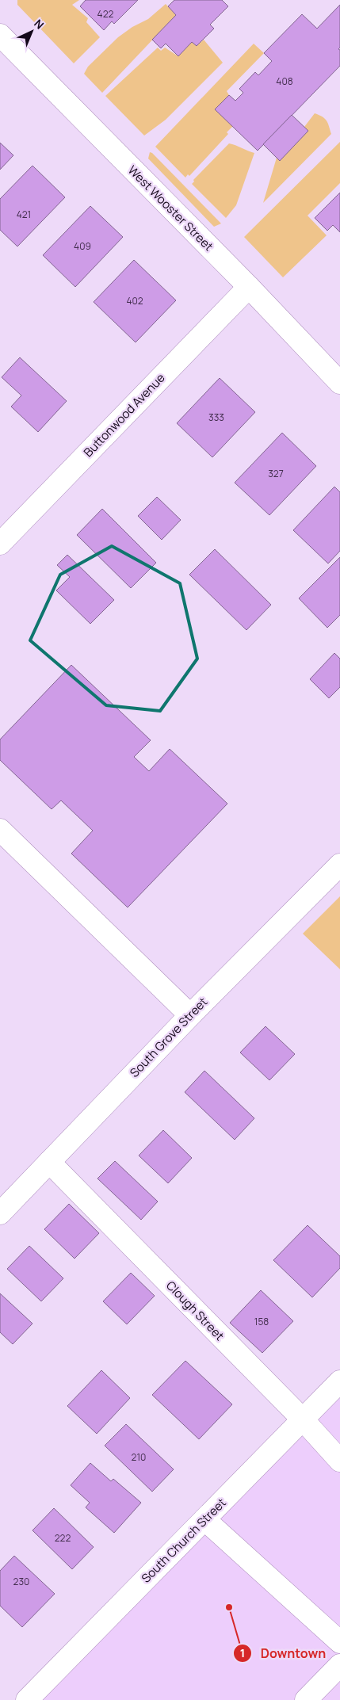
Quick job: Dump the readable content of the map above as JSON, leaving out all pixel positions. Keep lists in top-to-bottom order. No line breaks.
{"streets":{"street":["West Wooster Street","Buttonwood Avenue","South Grove Street","Clough Street","South Church Street"]},"crossings":[["West Wooster Street","Buttonwood Avenue"],["South Grove Street","Clough Street"],["Clough Street","South Church Street"]],"places":["Downtown"],"house_numbers":["422","408","421","409","402","333","327","158","210","222","230"],"north":"top right"}
